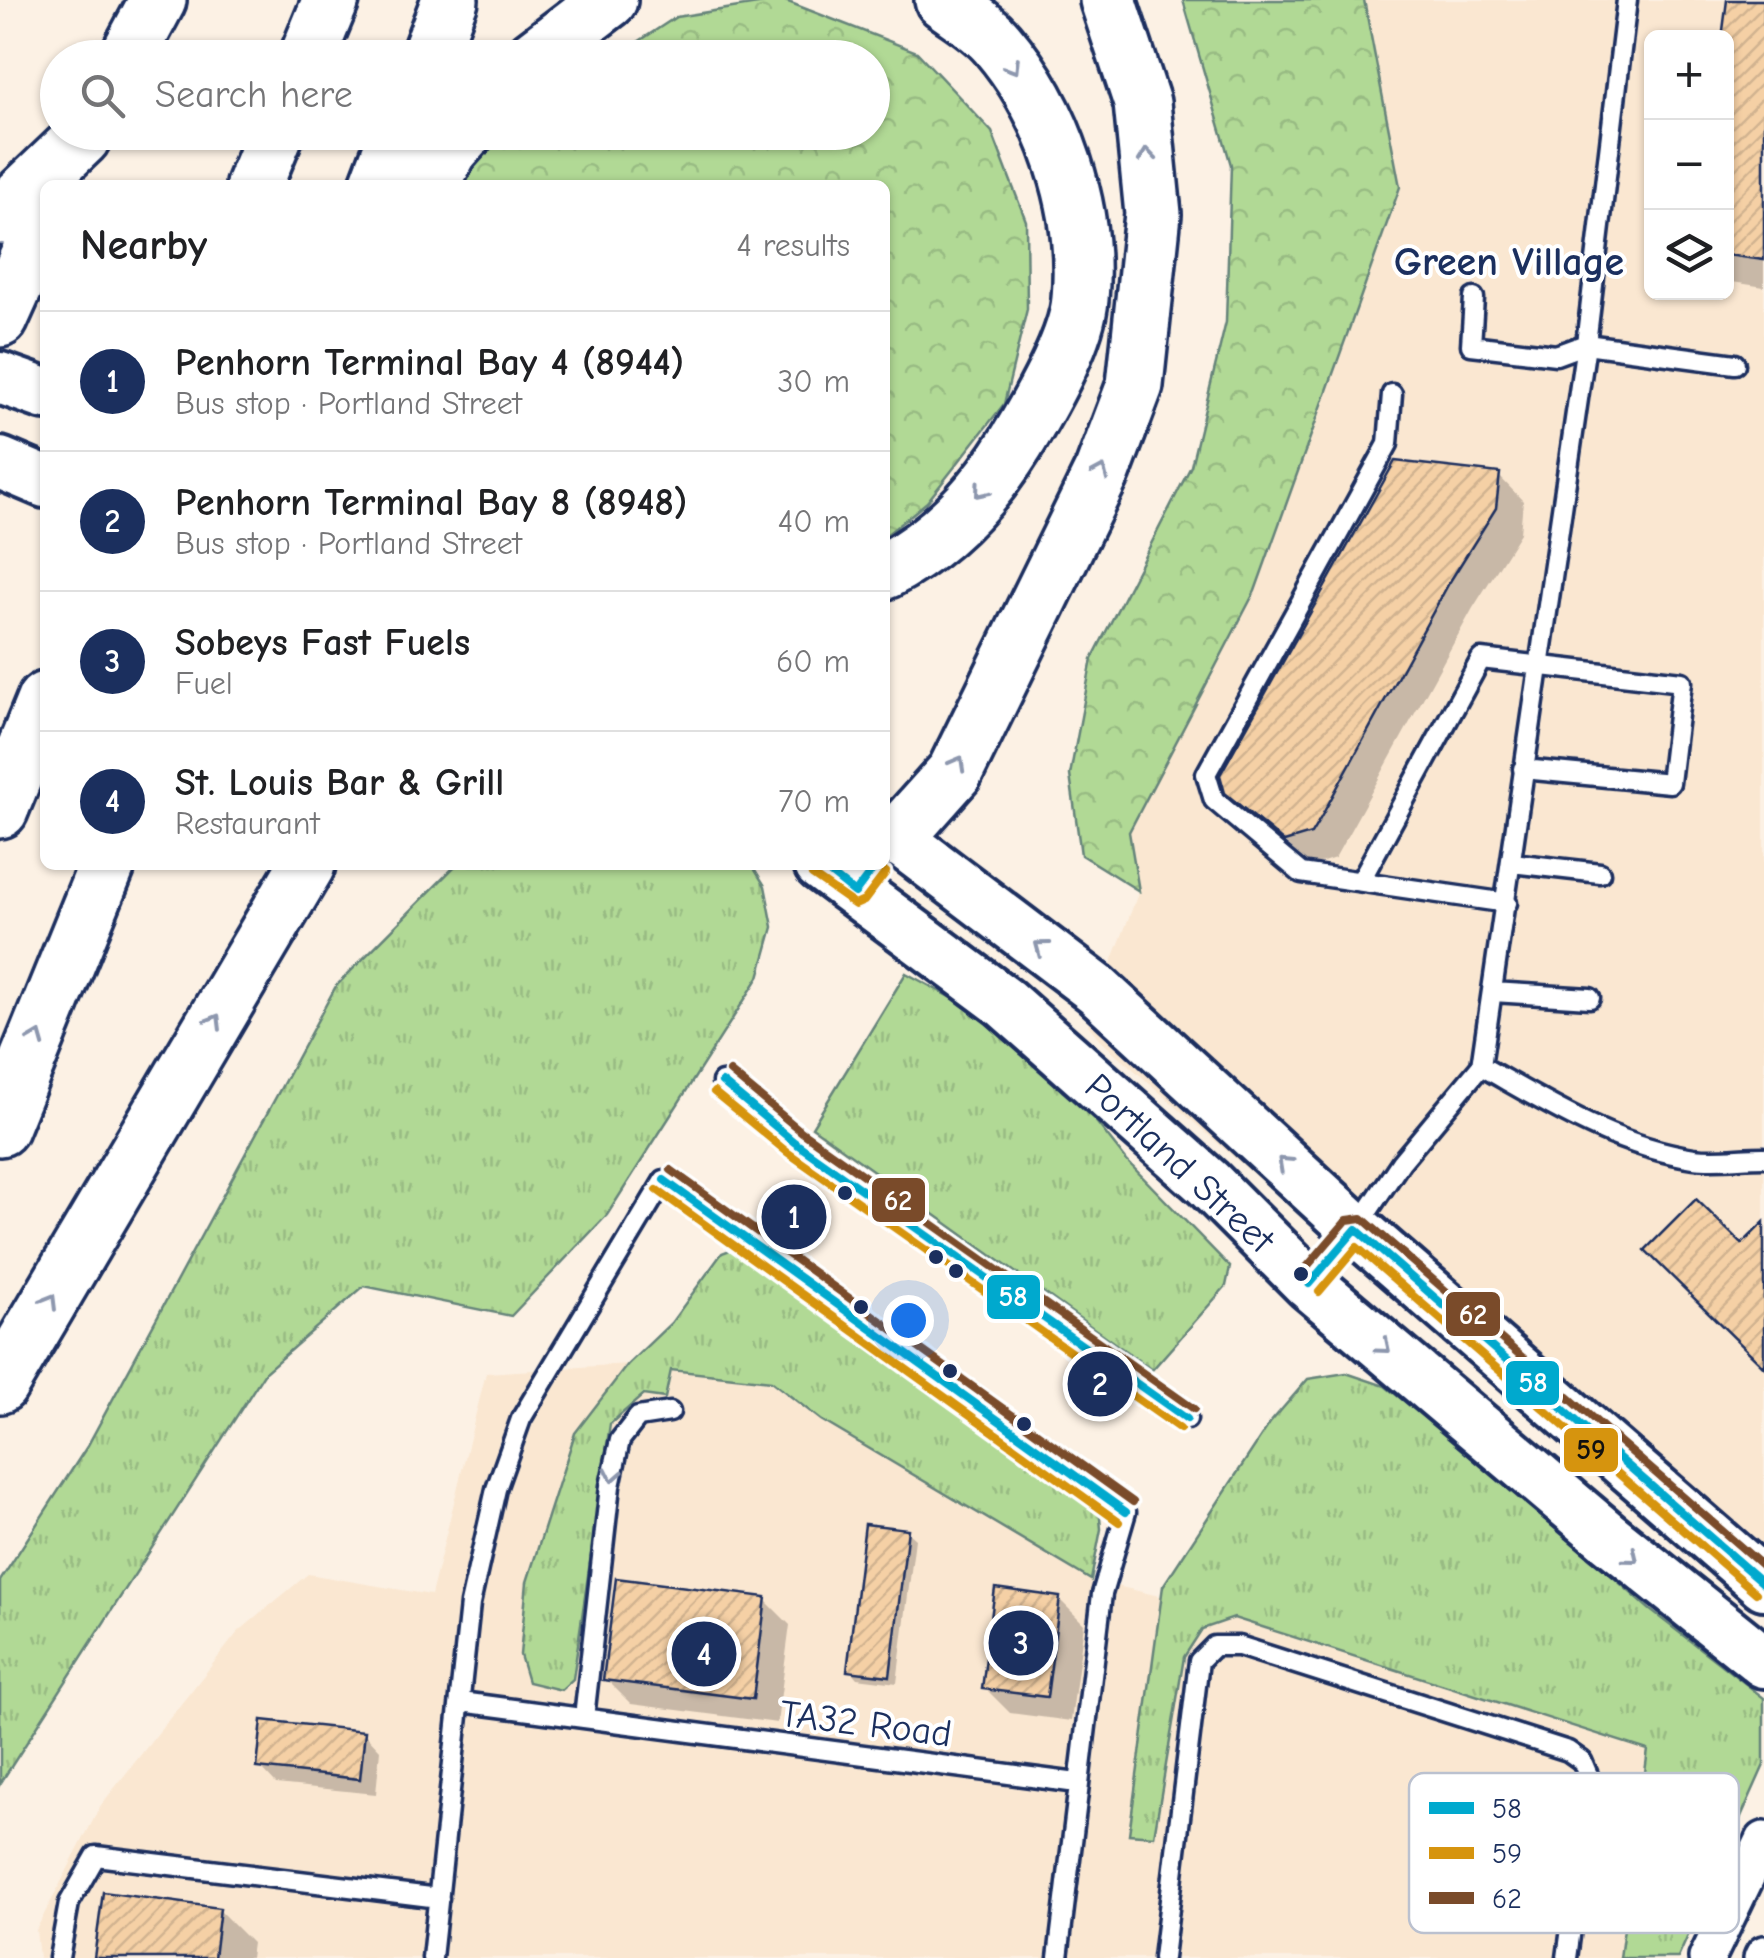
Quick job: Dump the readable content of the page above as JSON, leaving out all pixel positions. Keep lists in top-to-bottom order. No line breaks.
{"streets":{"main road":["Portland Street"],"lane":["TA32 Road"]},"districts":["Green Village"],"lines":["transit line 58","transit line 59","transit line 62"],"legend":["58","59","62"],"page":{"map_buttons":["+","−"],"search":"Search here","heading":["Nearby","4 results"],"list":[{"mark":"1","name":"Penhorn Terminal Bay 4 (8944)","note":"Bus stop · Portland Street","value":"30 m"},{"mark":"2","name":"Penhorn Terminal Bay 8 (8948)","note":"Bus stop · Portland Street","value":"40 m"},{"mark":"3","name":"Sobeys Fast Fuels","note":"Fuel","value":"60 m"},{"mark":"4","name":"St. Louis Bar & Grill","note":"Restaurant","value":"70 m"}],"pins":["1","2","3","4"]}}
